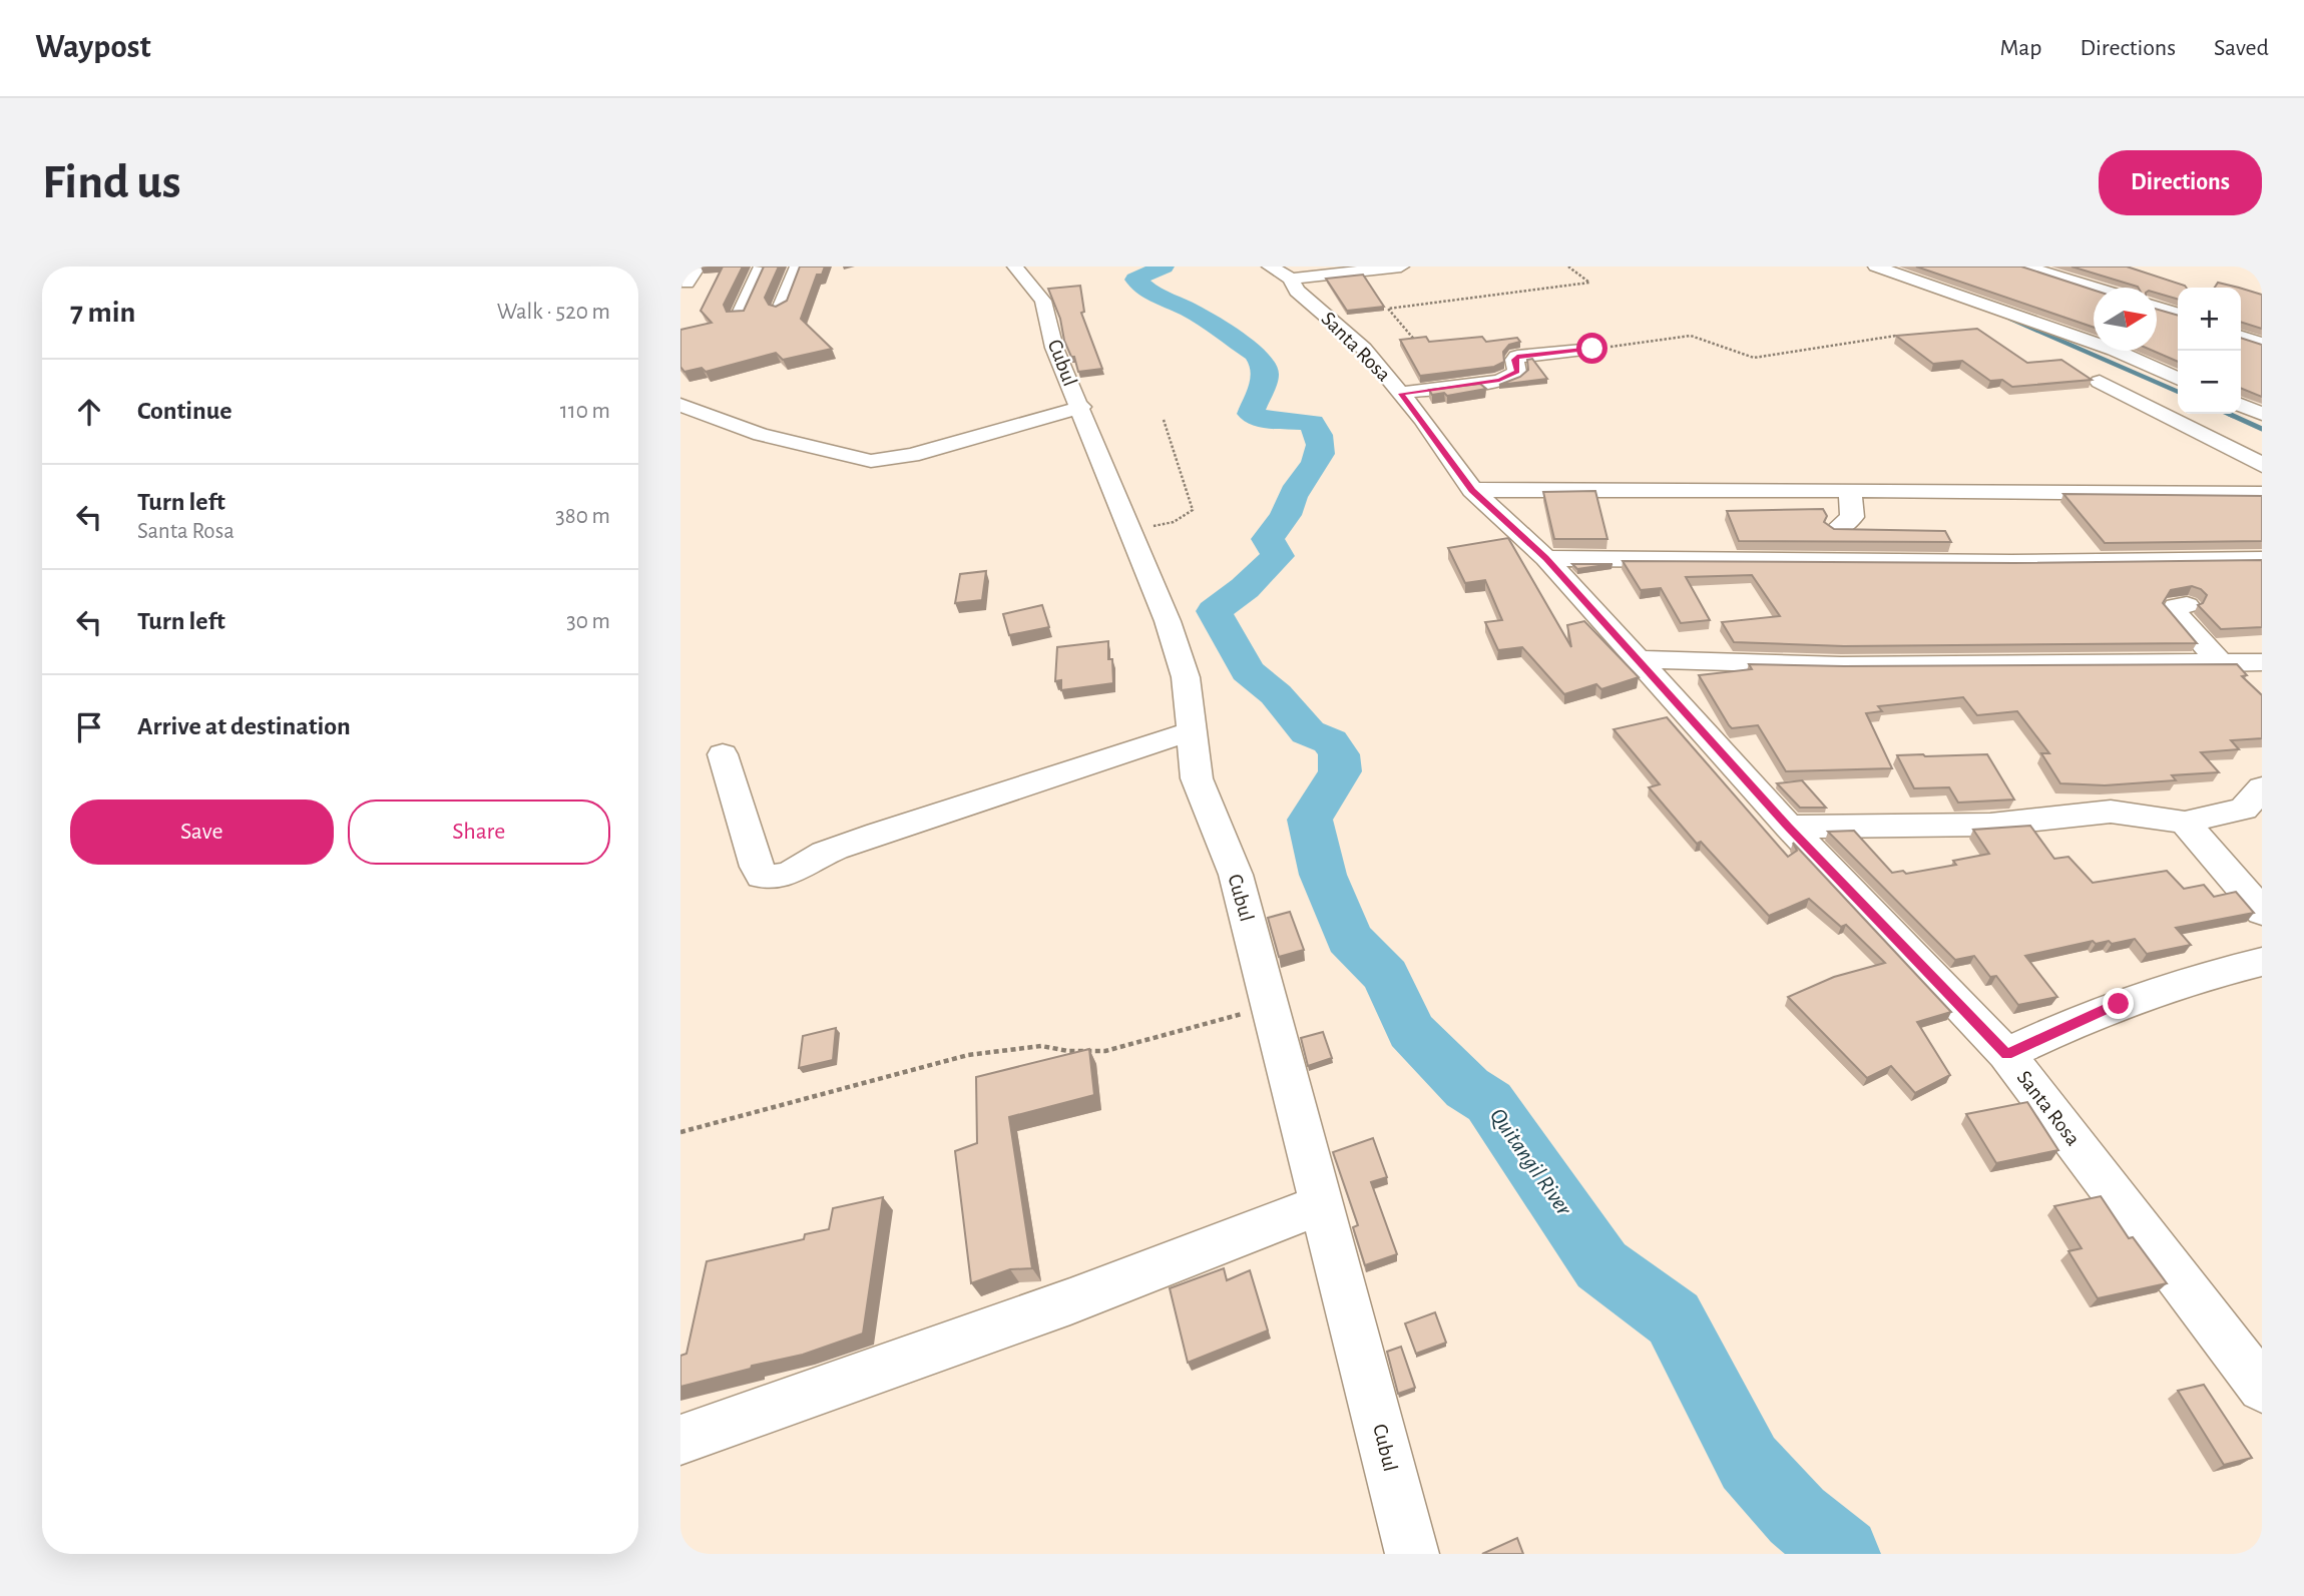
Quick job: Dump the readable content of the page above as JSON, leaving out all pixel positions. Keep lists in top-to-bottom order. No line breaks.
{"streets":{"street":["Santa Rosa","Cubul"]},"water":["Quitangil River"],"north":"right","page":{"header":"Waypost","nav":["Map","Directions","Saved"],"buttons":["Directions",["Save","Share"]],"title":"Find us","heading":["7 min","Walk · 520 m"],"map_buttons":["+","−"],"list":[["Continue","110 m"],["Turn left","Santa Rosa","380 m"],["Turn left","30 m"],"Arrive at destination"]}}
